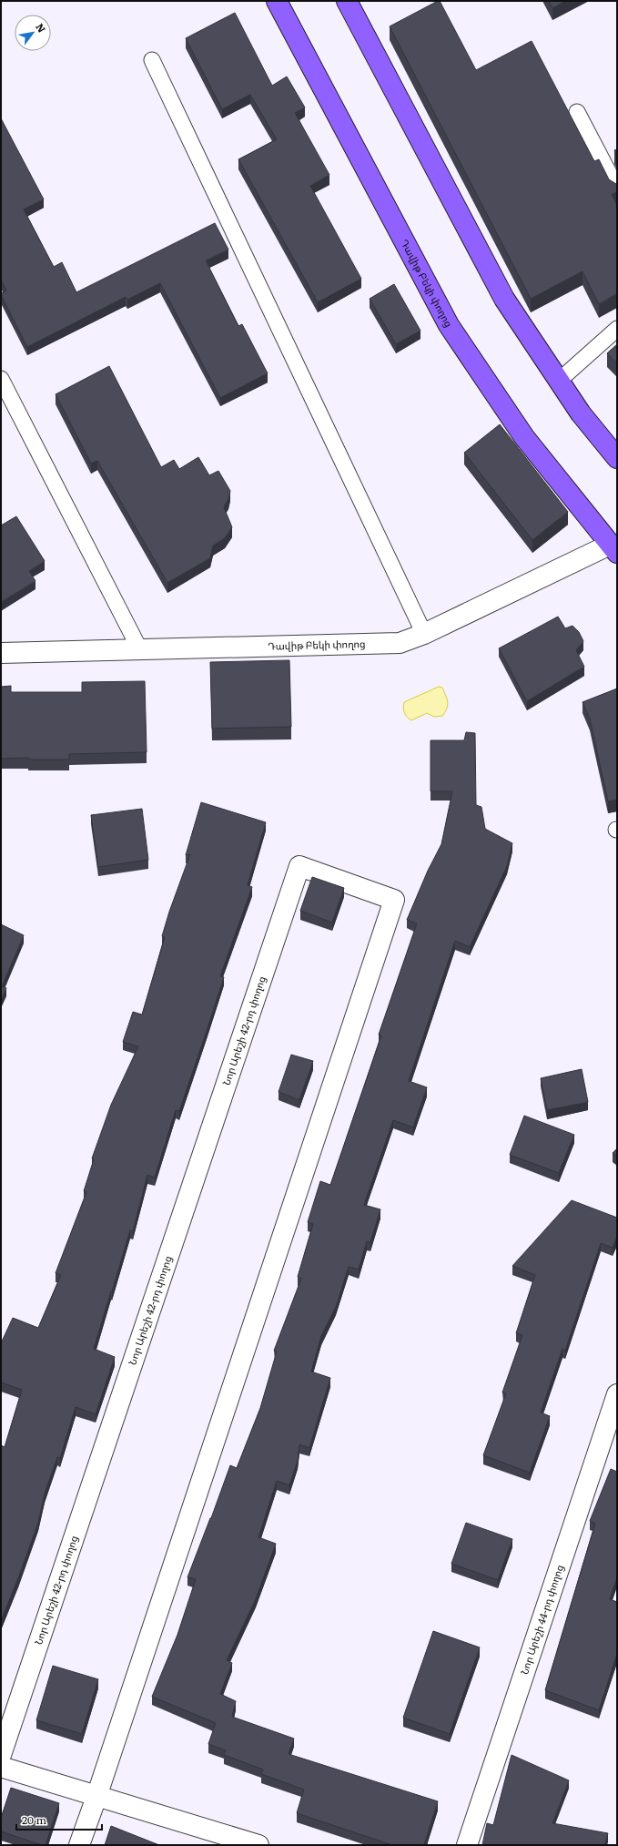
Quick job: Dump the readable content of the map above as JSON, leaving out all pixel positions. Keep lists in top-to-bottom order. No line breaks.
{"streets":{"main road":["Դավիթ Բեկի փողոց"],"street":["Նոր Արեշի 42-րդ փողոց","Նոր Արեշի 44-րդ փողոց"]},"scale_bar":"20 m","north":"top right"}
